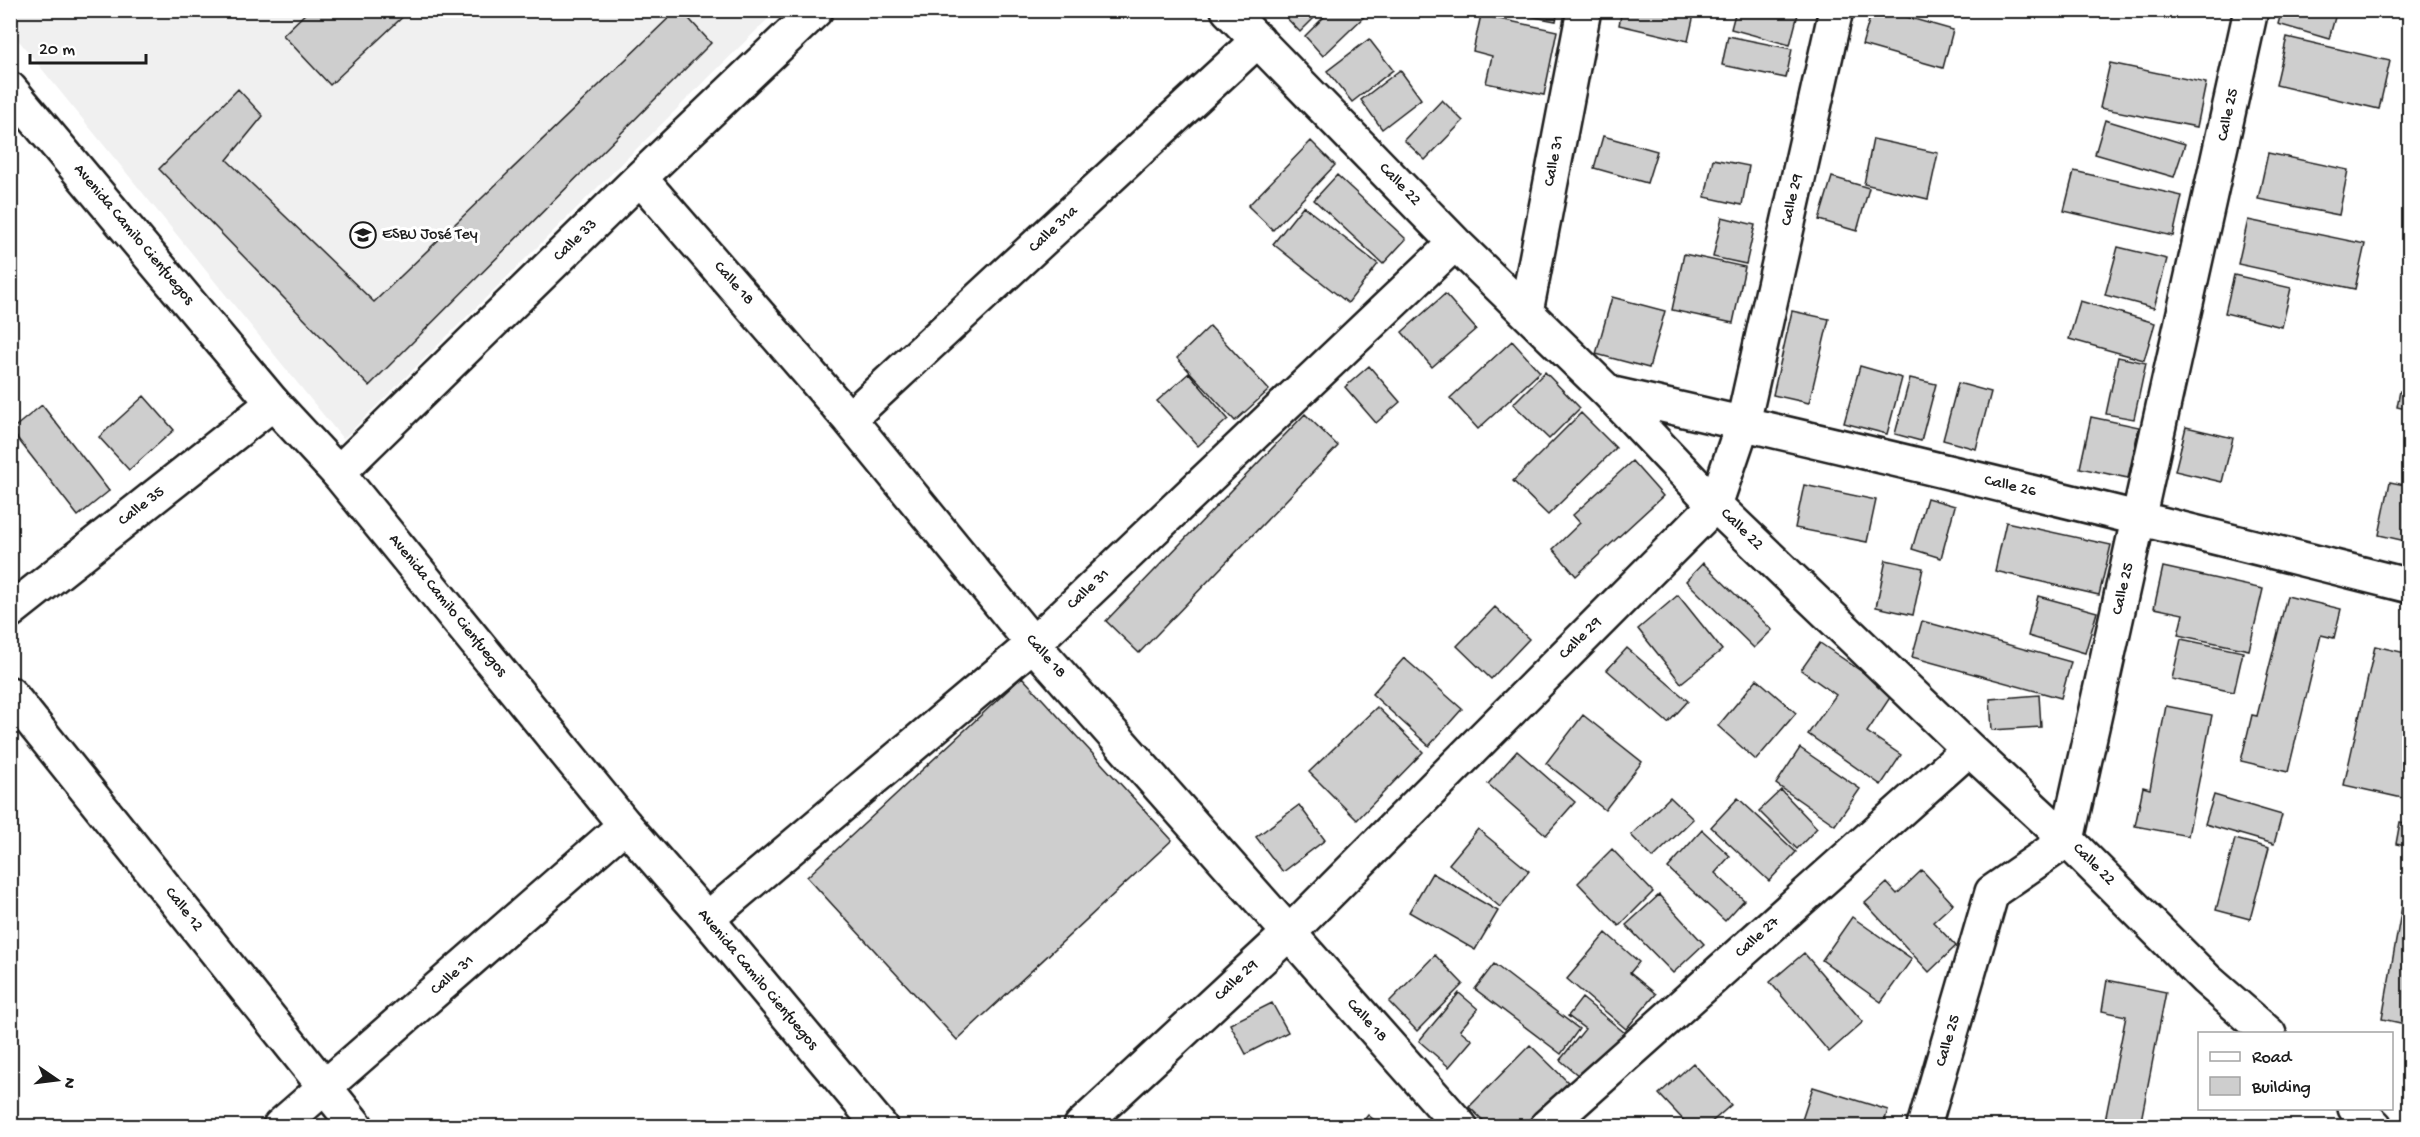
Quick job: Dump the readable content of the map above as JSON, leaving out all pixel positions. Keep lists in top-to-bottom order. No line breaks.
{"streets":{"street":["Calle 25","Calle 31","Calle 22","Calle 29","Calle 31a","Avenida Camilo Cienfuegos","Calle 33","Calle 18","Calle 26","Calle 35","Calle 12","Calle 27"]},"crossings":[["Calle 25","Calle 22"],["Calle 25","Calle 26"],["Calle 31","Calle 22"],["Calle 31","Avenida Camilo Cienfuegos"],["Calle 31","Calle 18"],["Calle 31","Calle 12"],["Calle 22","Calle 29"],["Calle 22","Calle 31a"],["Calle 22","Calle 26"],["Calle 22","Calle 27"],["Calle 29","Calle 18"],["Calle 29","Calle 26"],["Calle 31a","Calle 18"],["Avenida Camilo Cienfuegos","Calle 33"],["Avenida Camilo Cienfuegos","Calle 35"],["Calle 33","Calle 18"]],"places":{"school or university":["ESBU José Tey"]},"legend":["Road","Building"],"scale_bar":"20 m","north":"right"}
